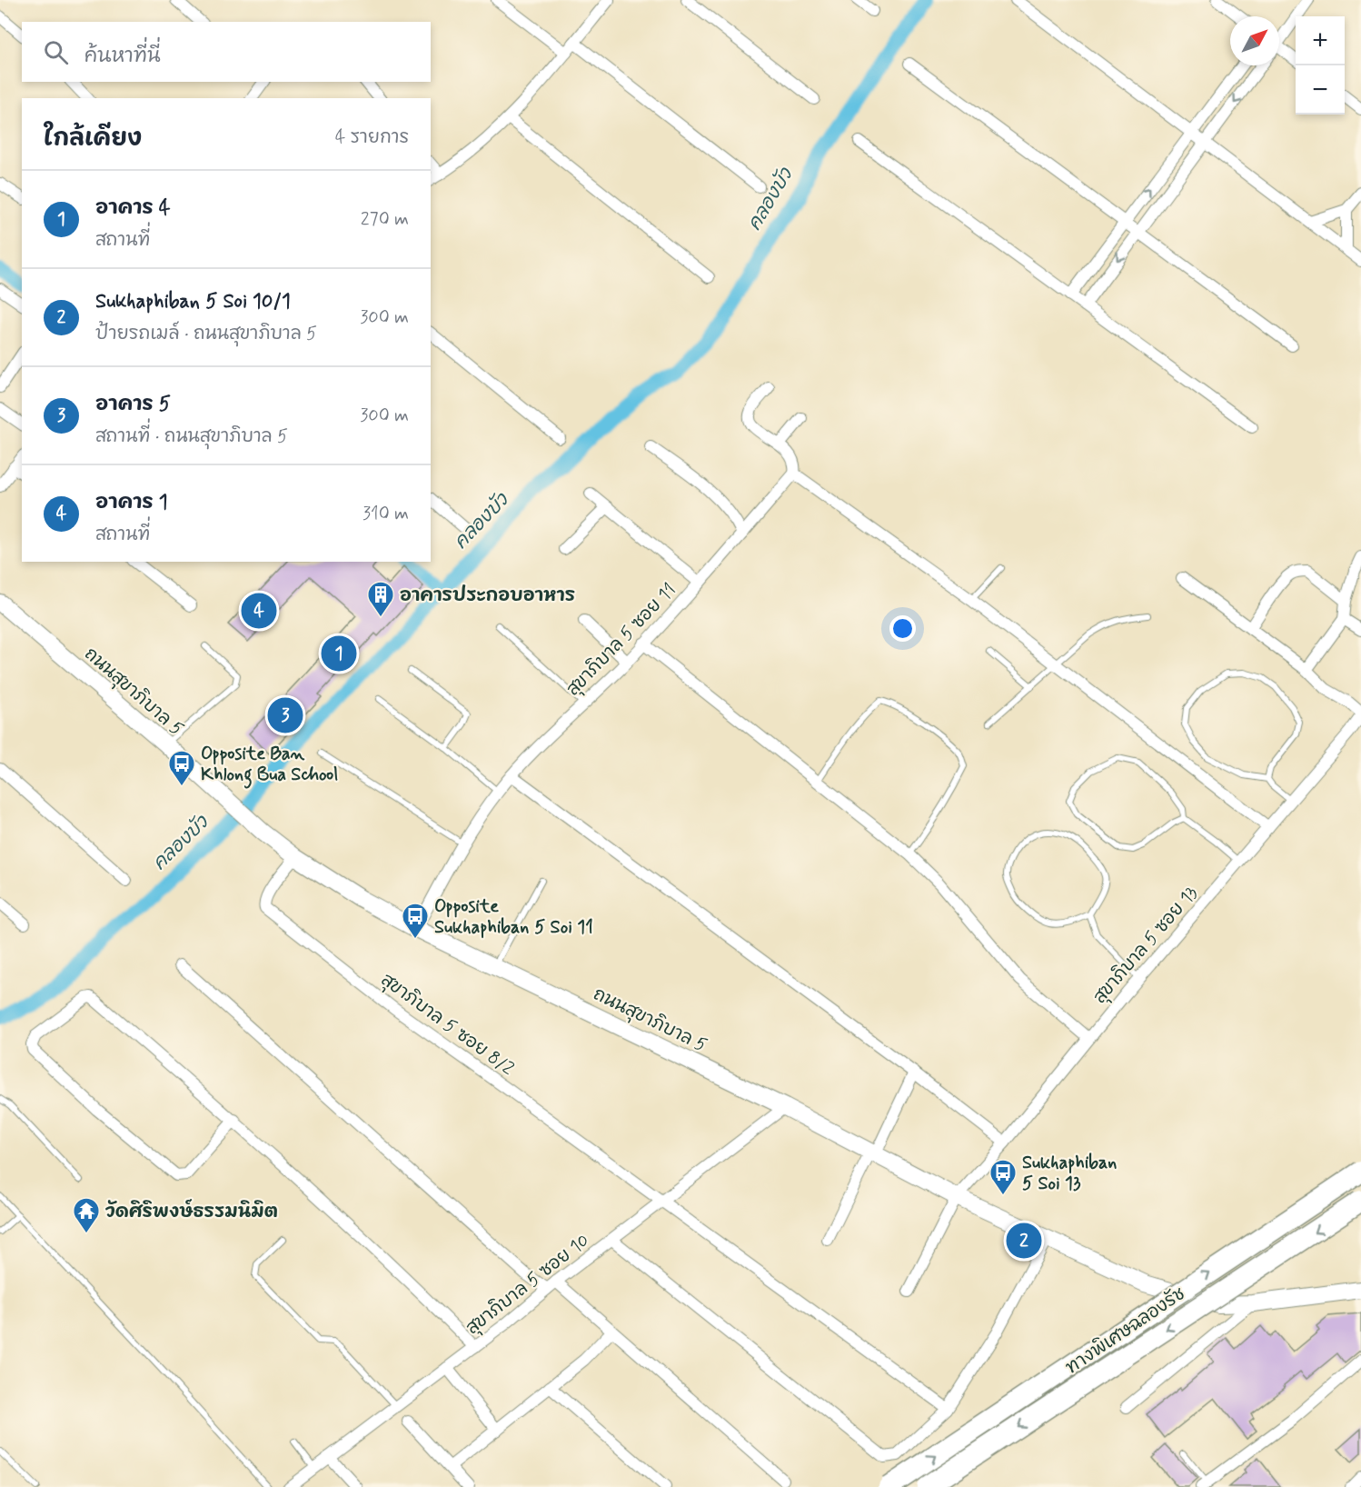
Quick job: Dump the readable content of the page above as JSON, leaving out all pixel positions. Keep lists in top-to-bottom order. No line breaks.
{"streets":{"highway":["ทางพิเศษฉลองรัช"],"street":["สุขาภิบาล 5 ซอย 11","ถนนสุขาภิบาล 5","สุขาภิบาล 5 ซอย 13","สุขาภิบาล 5 ซอย 8/2","สุขาภิบาล 5 ซอย 10"]},"crossings":[["สุขาภิบาล 5 ซอย 11","ถนนสุขาภิบาล 5"],["ถนนสุขาภิบาล 5","สุขาภิบาล 5 ซอย 13"],["ถนนสุขาภิบาล 5","สุขาภิบาล 5 ซอย 8/2"],["ถนนสุขาภิบาล 5","สุขาภิบาล 5 ซอย 10"],["สุขาภิบาล 5 ซอย 8/2","สุขาภิบาล 5 ซอย 10"]],"water":["คลองบัว"],"places":{"building":["อาคารประกอบอาหาร"],"bus stop":["Opposite Ban Khlong Bua School","Opposite Sukhaphiban 5 Soi 11","Sukhaphiban 5 Soi 13"],"temple":["วัดศิริพงษ์ธรรมนิมิต"]},"north":"top right","page":{"map_buttons":["+","−"],"search":"ค้นหาที่นี่","heading":["ใกล้เคียง","4 รายการ"],"list":[{"mark":"1","name":"อาคาร 4","note":"สถานที่","value":"270 m"},{"mark":"2","name":"Sukhaphiban 5 Soi 10/1","note":"ป้ายรถเมล์ · ถนนสุขาภิบาล 5","value":"300 m"},{"mark":"3","name":"อาคาร 5","note":"สถานที่ · ถนนสุขาภิบาล 5","value":"300 m"},{"mark":"4","name":"อาคาร 1","note":"สถานที่","value":"310 m"}],"pins":["4","1","3","2"]}}
